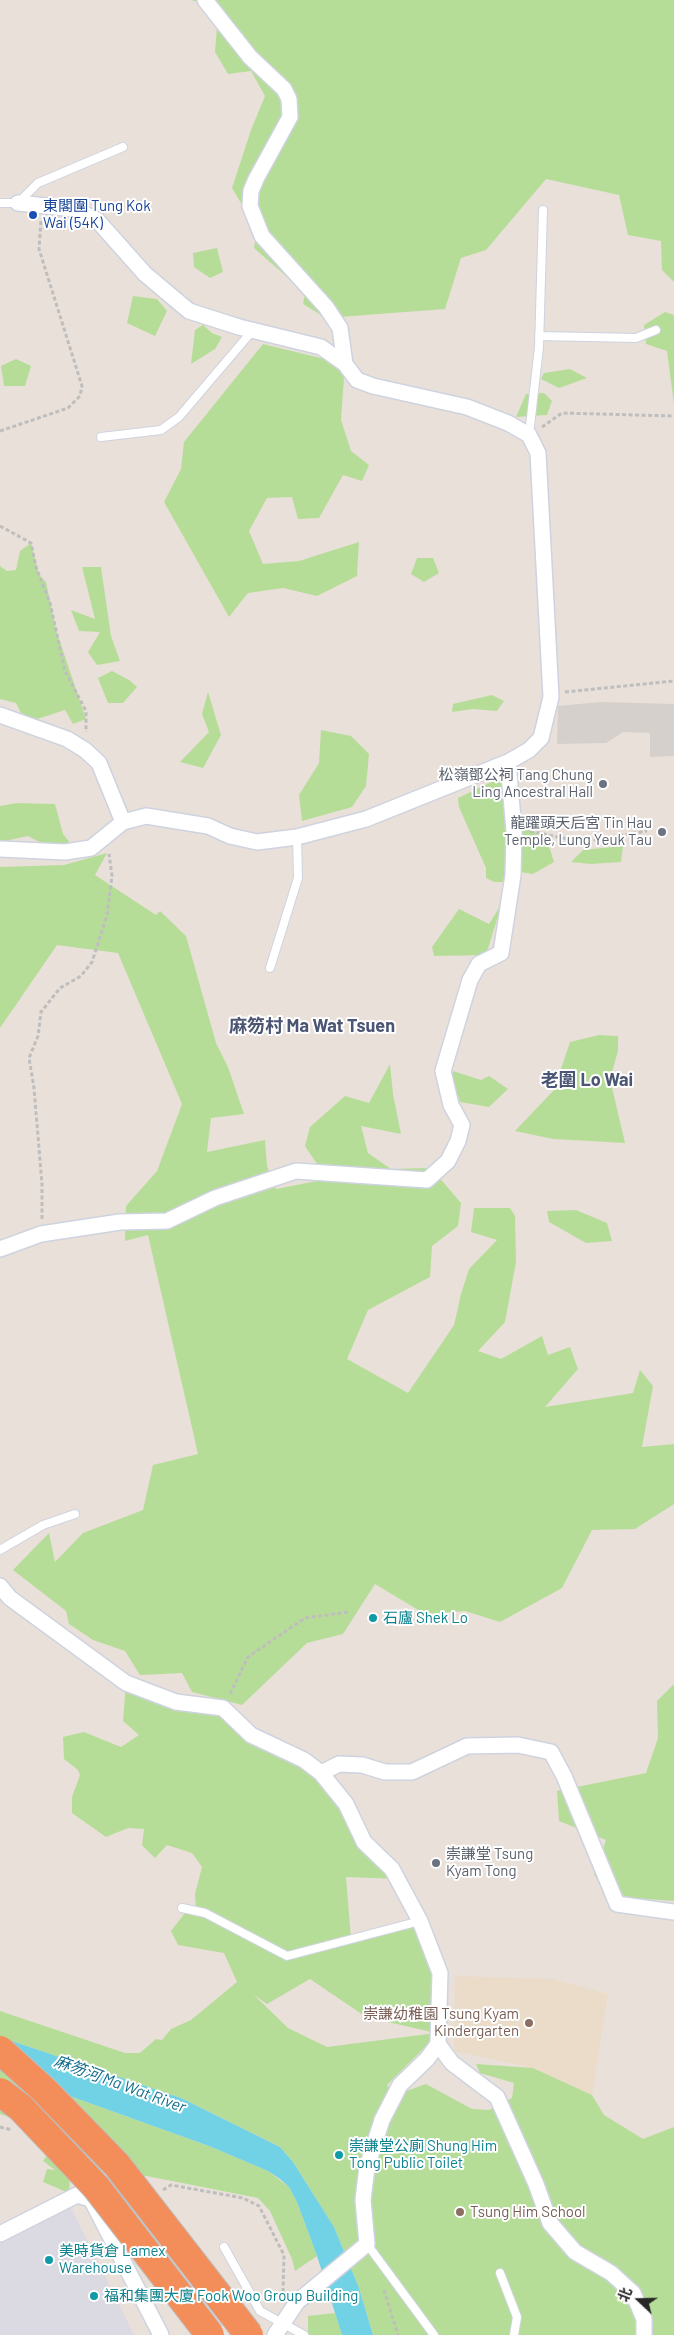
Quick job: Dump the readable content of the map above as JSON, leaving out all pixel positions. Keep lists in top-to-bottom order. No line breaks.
{"districts":["麻笏村 Ma Wat Tsuen","老圍 Lo Wai"],"water":["麻笏河 Ma Wat River"],"places":["東閣圍 Tung Kok Wai (54K)","松嶺鄧公祠 Tang Chung Ling Ancestral Hall","龍躍頭天后宮 Tin Hau Temple, Lung Yeuk Tau","石廬 Shek Lo","崇謙堂 Tsung Kyam Tong","崇謙幼稚園 Tsung Kyam Kindergarten","崇謙堂公廁 Shung Him Tong Public Toilet","Tsung Him School","美時貨倉 Lamex Warehouse","福和集團大廈 Fook Woo Group Building"],"north":"left"}
